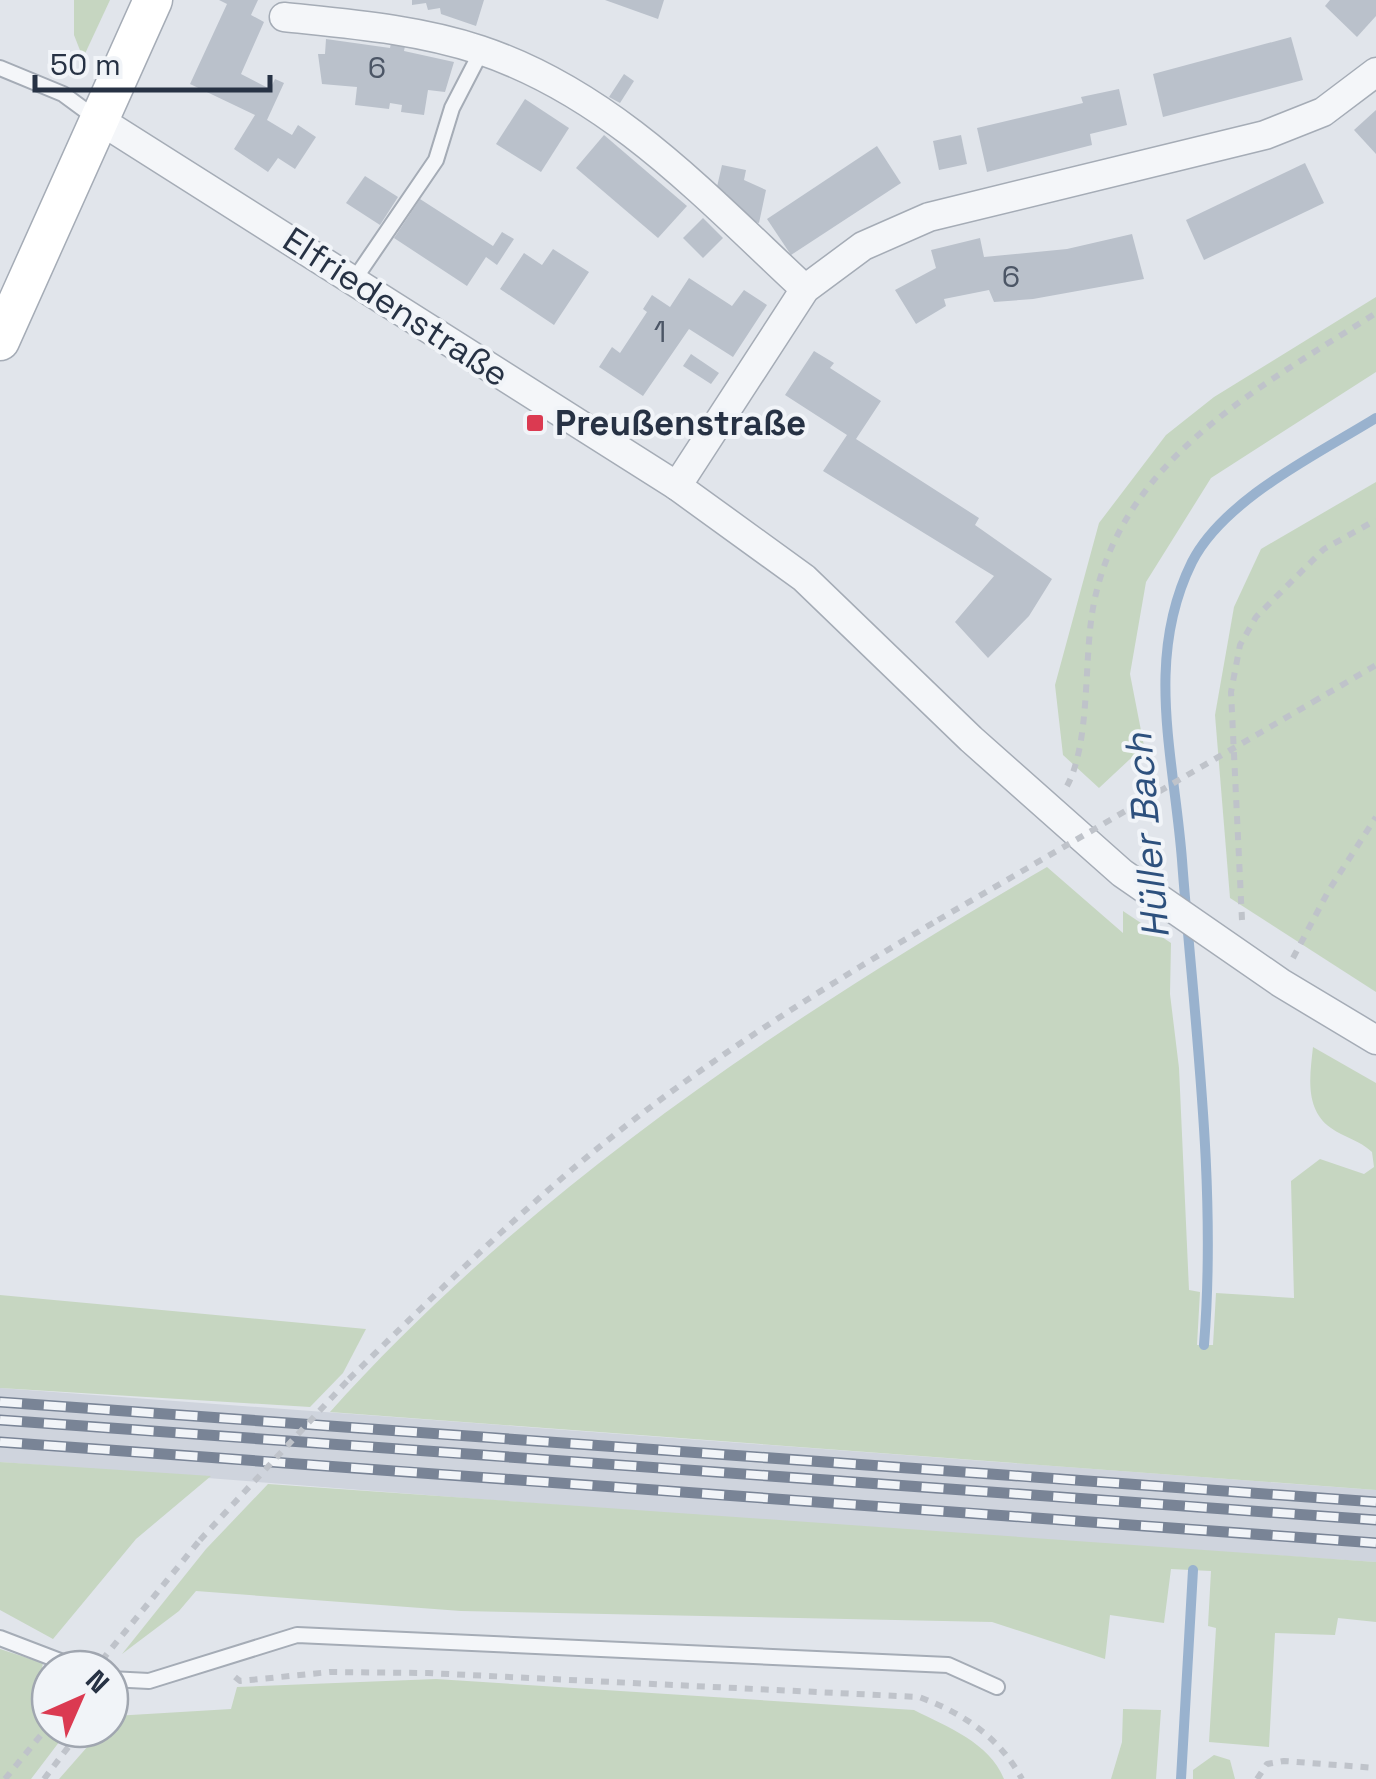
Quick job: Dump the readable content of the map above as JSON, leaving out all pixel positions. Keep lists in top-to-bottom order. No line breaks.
{"streets":{"street":["Elfriedenstraße"]},"water":["Hüller Bach"],"places":{"transit":["Preußenstraße"]},"house_numbers":["6","6","1"],"scale_bar":"50 m","north":"top right"}
